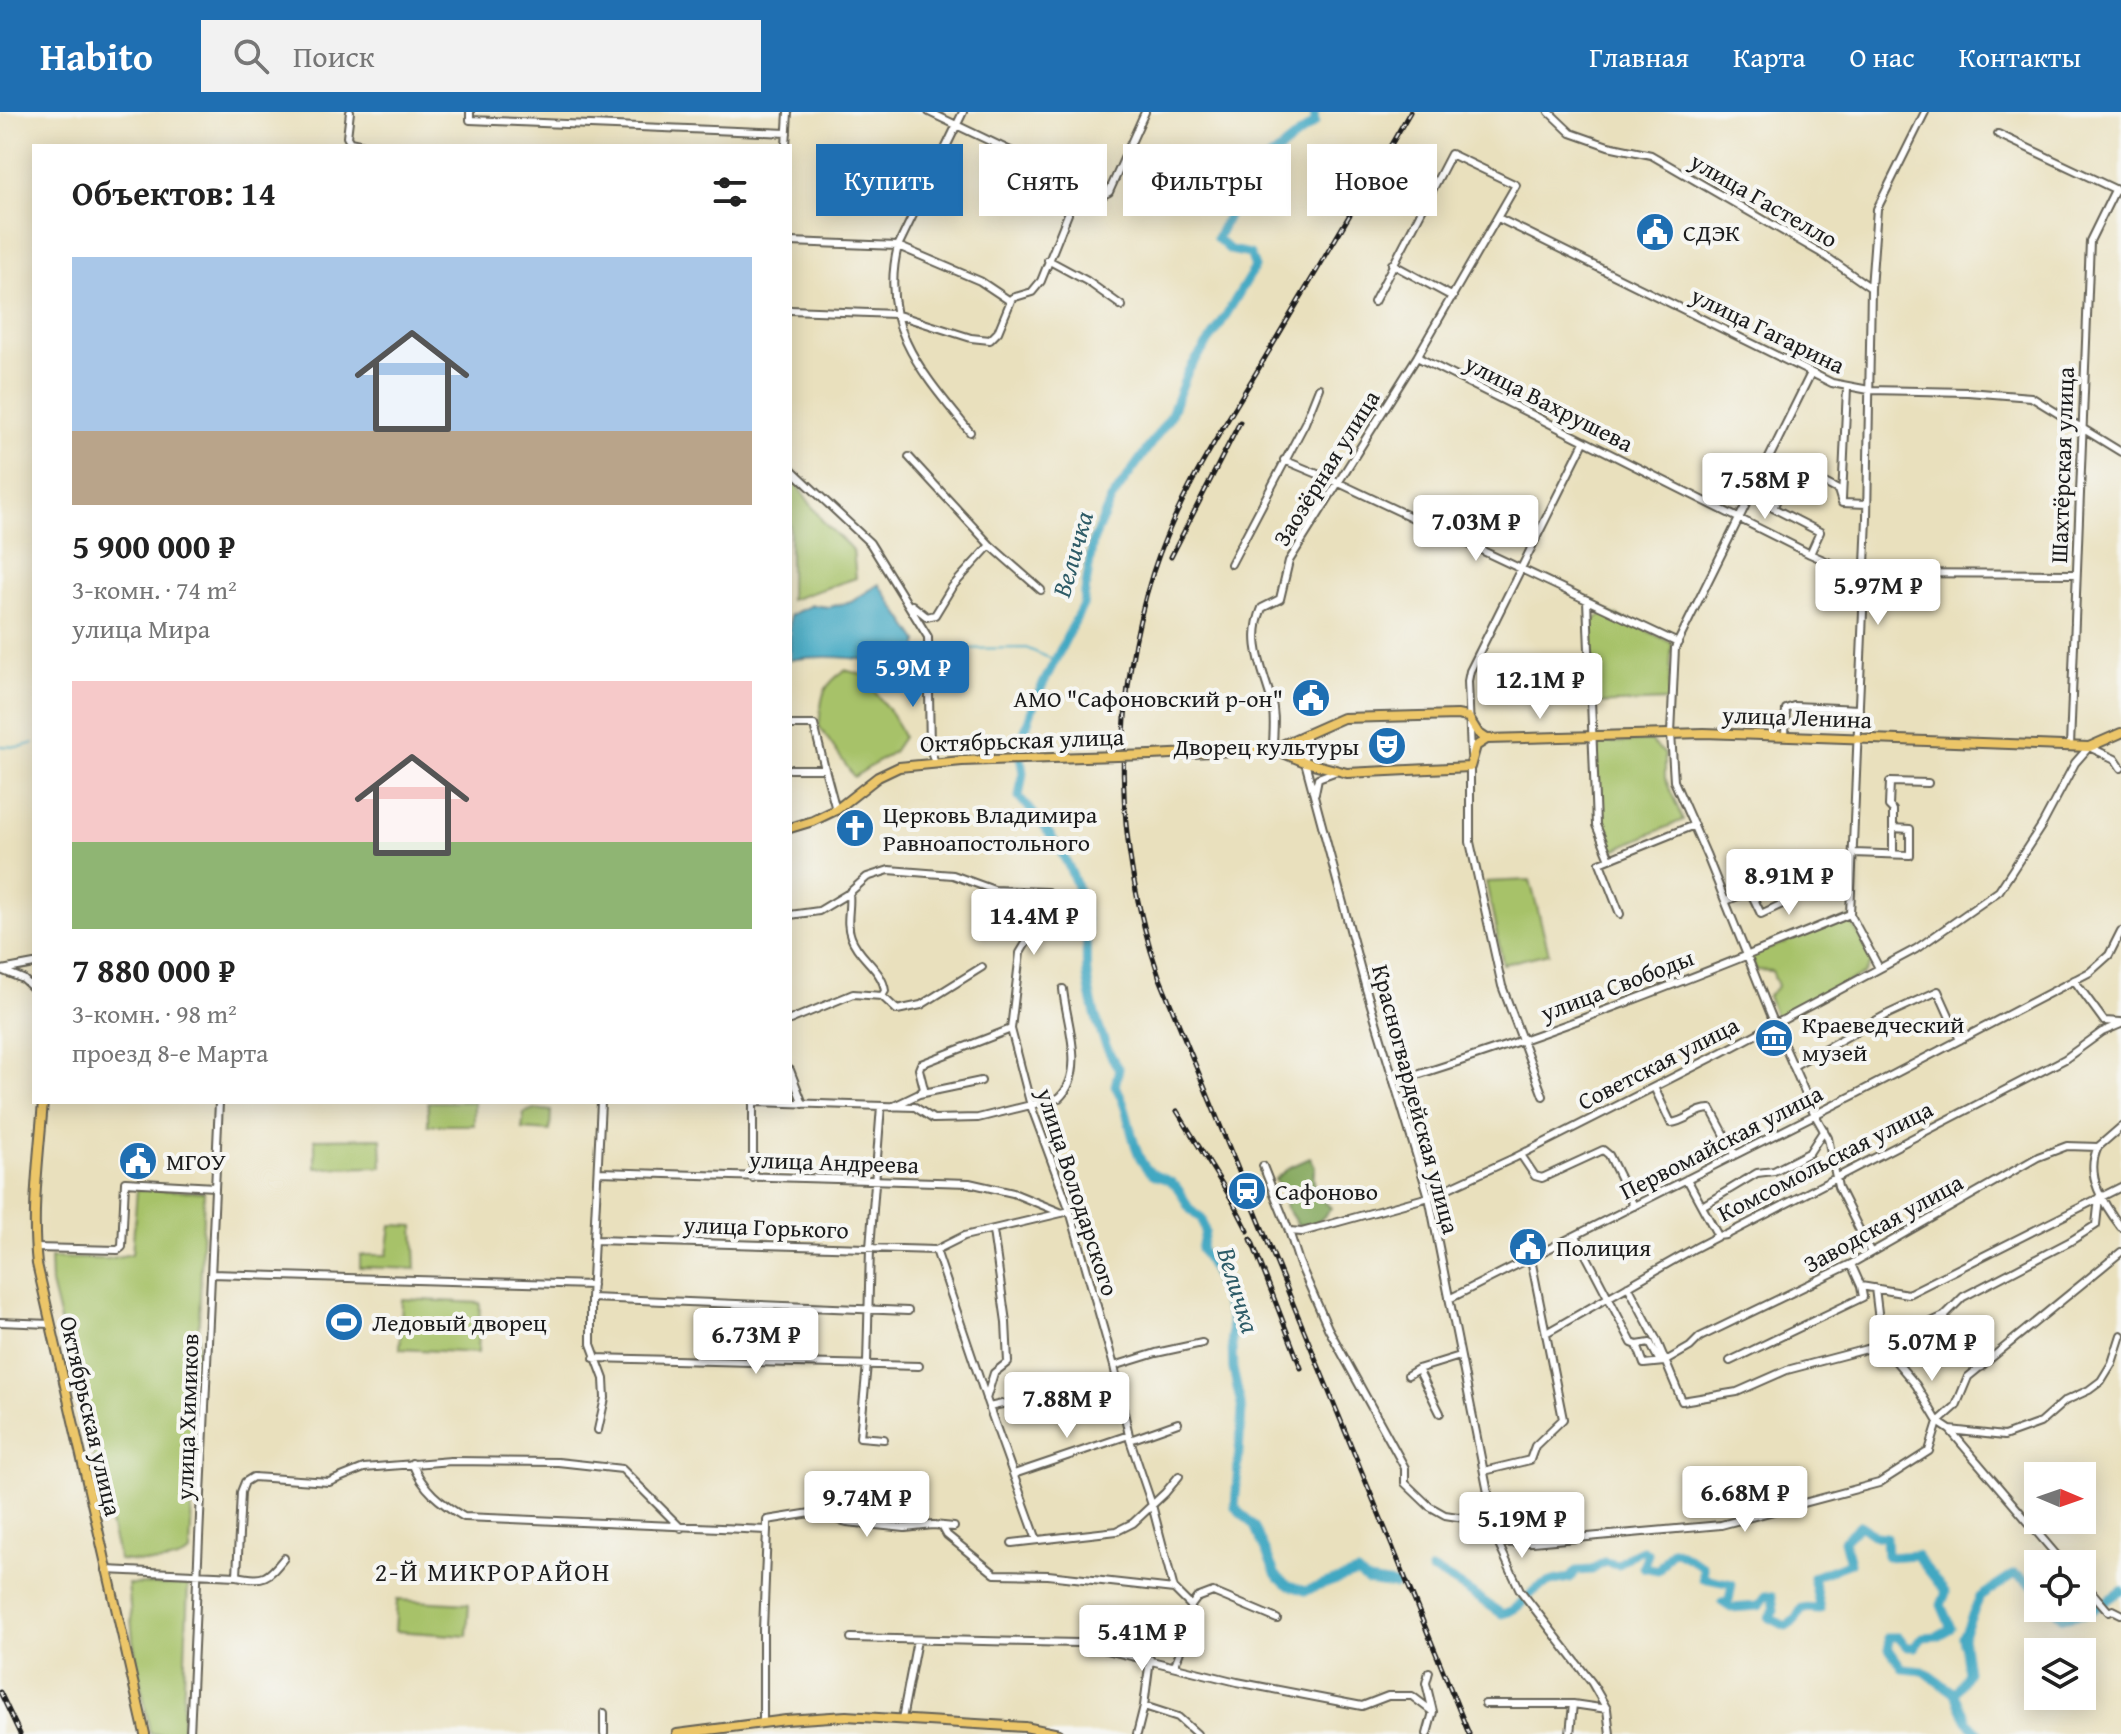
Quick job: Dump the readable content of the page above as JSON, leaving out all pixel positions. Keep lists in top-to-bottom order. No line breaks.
{"streets":{"main road":["улица Ленина","Октябрьская улица"],"street":["улица Гастелло","улица Гагарина","улица Вахрушева","Шахтёрская улица","Заозёрная улица","улица Свободы","Советская улица","Красногвардейская улица","Первомайская улица","Комсомольская улица","улица Андреева","улица Володарского","Заводская улица","улица Горького","улица Химиков"]},"crossings":[["улица Гагарина","Шахтёрская улица"],["улица Гагарина","Заозёрная улица"],["улица Вахрушева","Шахтёрская улица"],["улица Вахрушева","Заозёрная улица"],["Шахтёрская улица","улица Ленина"],["Заозёрная улица","Октябрьская улица"],["улица Ленина","Советская улица"],["Октябрьская улица","Красногвардейская улица"],["улица Свободы","Красногвардейская улица"],["Советская улица","Красногвардейская улица"],["Красногвардейская улица","Первомайская улица"],["улица Андреева","улица Володарского"]],"districts":["2-Й МИКРОРАЙОН"],"water":["Величка"],"places":{"public building":["СДЭК","АМО \"Сафоновский р-он\"","МГОУ","Полиция"],"theatre":["Дворец культуры"],"church":["Церковь Владимира Равноапостольного"],"museum":["Краеведческий музей"],"station":["Сафоново"],"sports":["Ледовый дворец"]},"north":"right","page":{"header":"Habito","search":"Поиск","nav":["Главная","Карта","О нас","Контакты"],"chip":["Купить","Снять","Фильтры","Новое"],"heading":"Объектов: 14","list":[{"name":"5 900 000 ₽","note":"3-комн. · 74 m² · улица Мира"},{"name":"7 880 000 ₽","note":"3-комн. · 98 m² · проезд 8-е Марта"}],"price":["7.58M ₽","7.03M ₽","5.97M ₽","5.9M ₽","12.1M ₽","8.91M ₽","14.4M ₽","6.73M ₽","5.07M ₽","7.88M ₽","6.68M ₽","9.74M ₽","5.19M ₽","5.41M ₽"]}}
